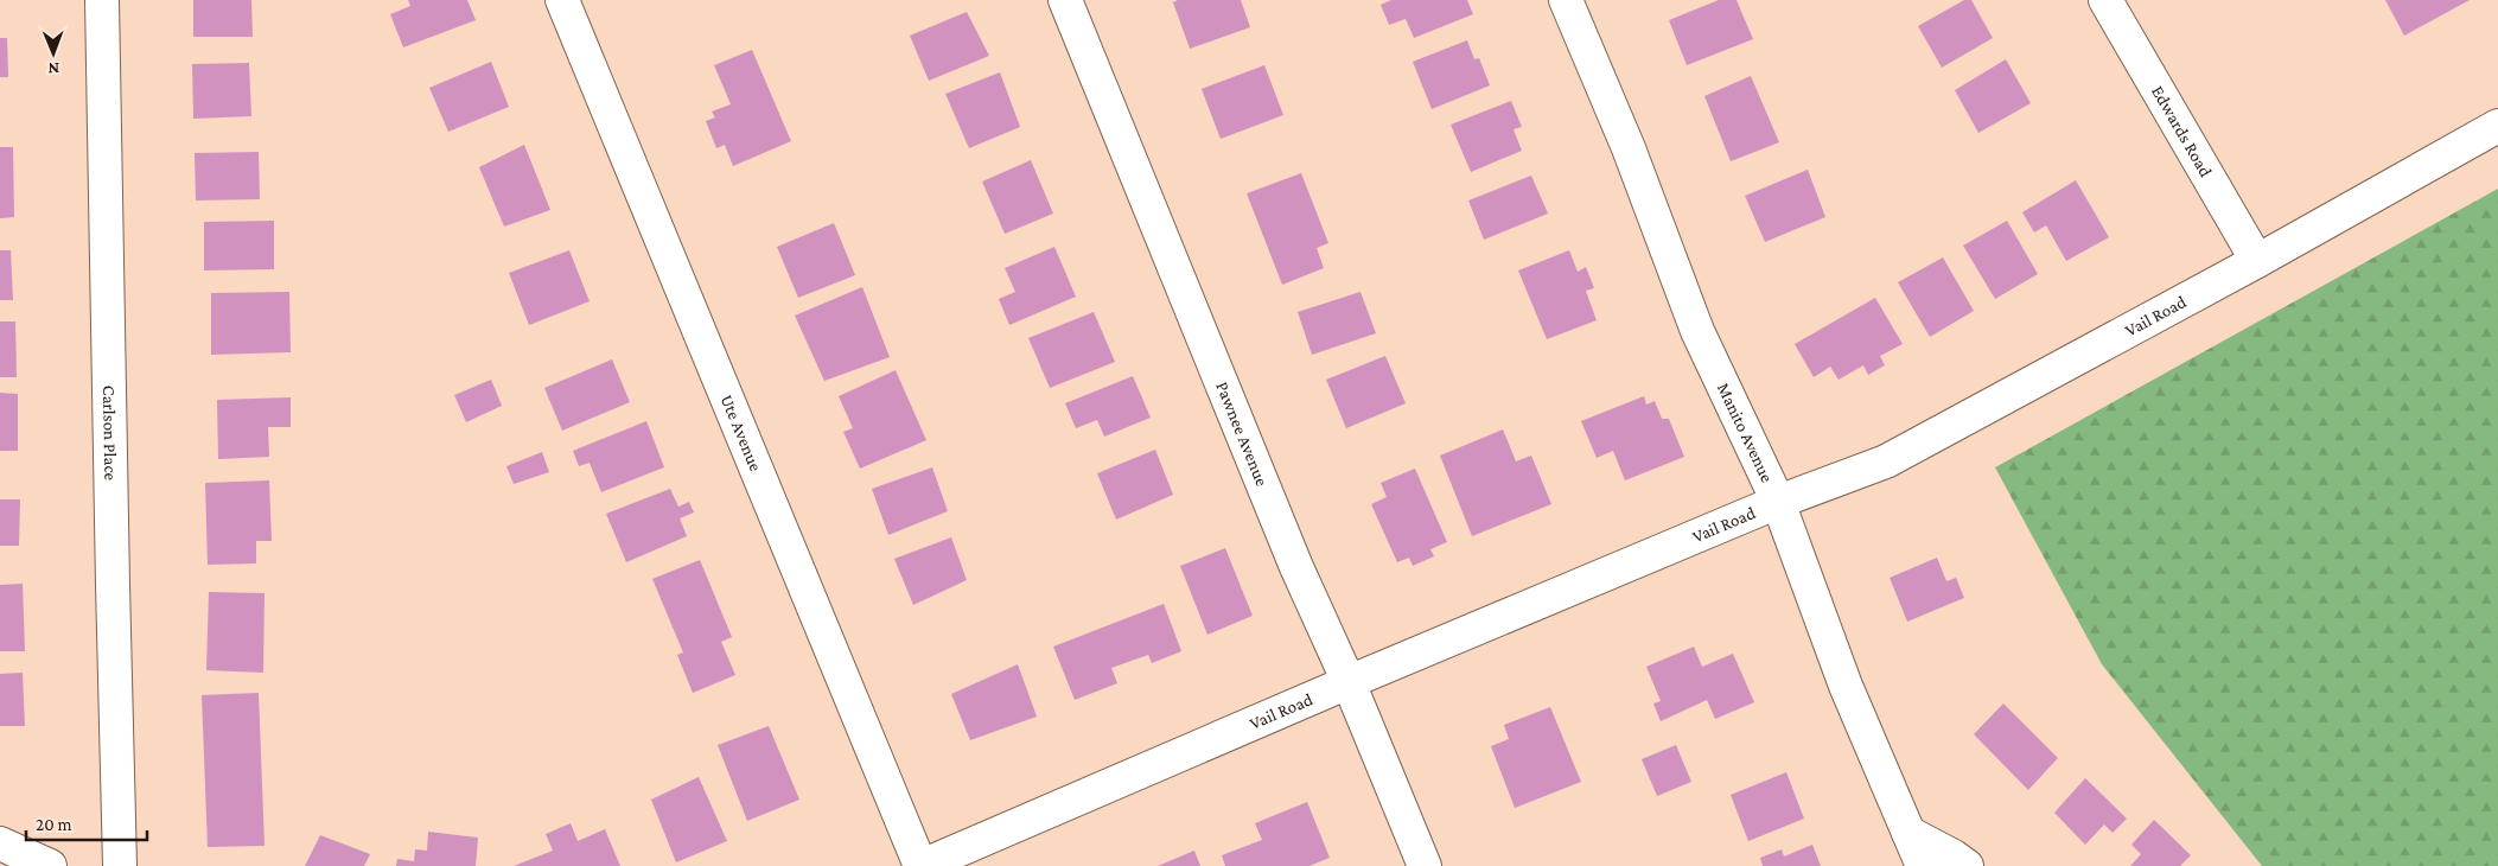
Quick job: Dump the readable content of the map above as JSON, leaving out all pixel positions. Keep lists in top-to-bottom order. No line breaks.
{"streets":{"street":["Edwards Road","Vail Road","Carlson Place","Ute Avenue","Manito Avenue","Pawnee Avenue"]},"crossings":[["Edwards Road","Vail Road"],["Vail Road","Ute Avenue"],["Vail Road","Manito Avenue"],["Vail Road","Pawnee Avenue"]],"scale_bar":"20 m","north":"bottom"}
